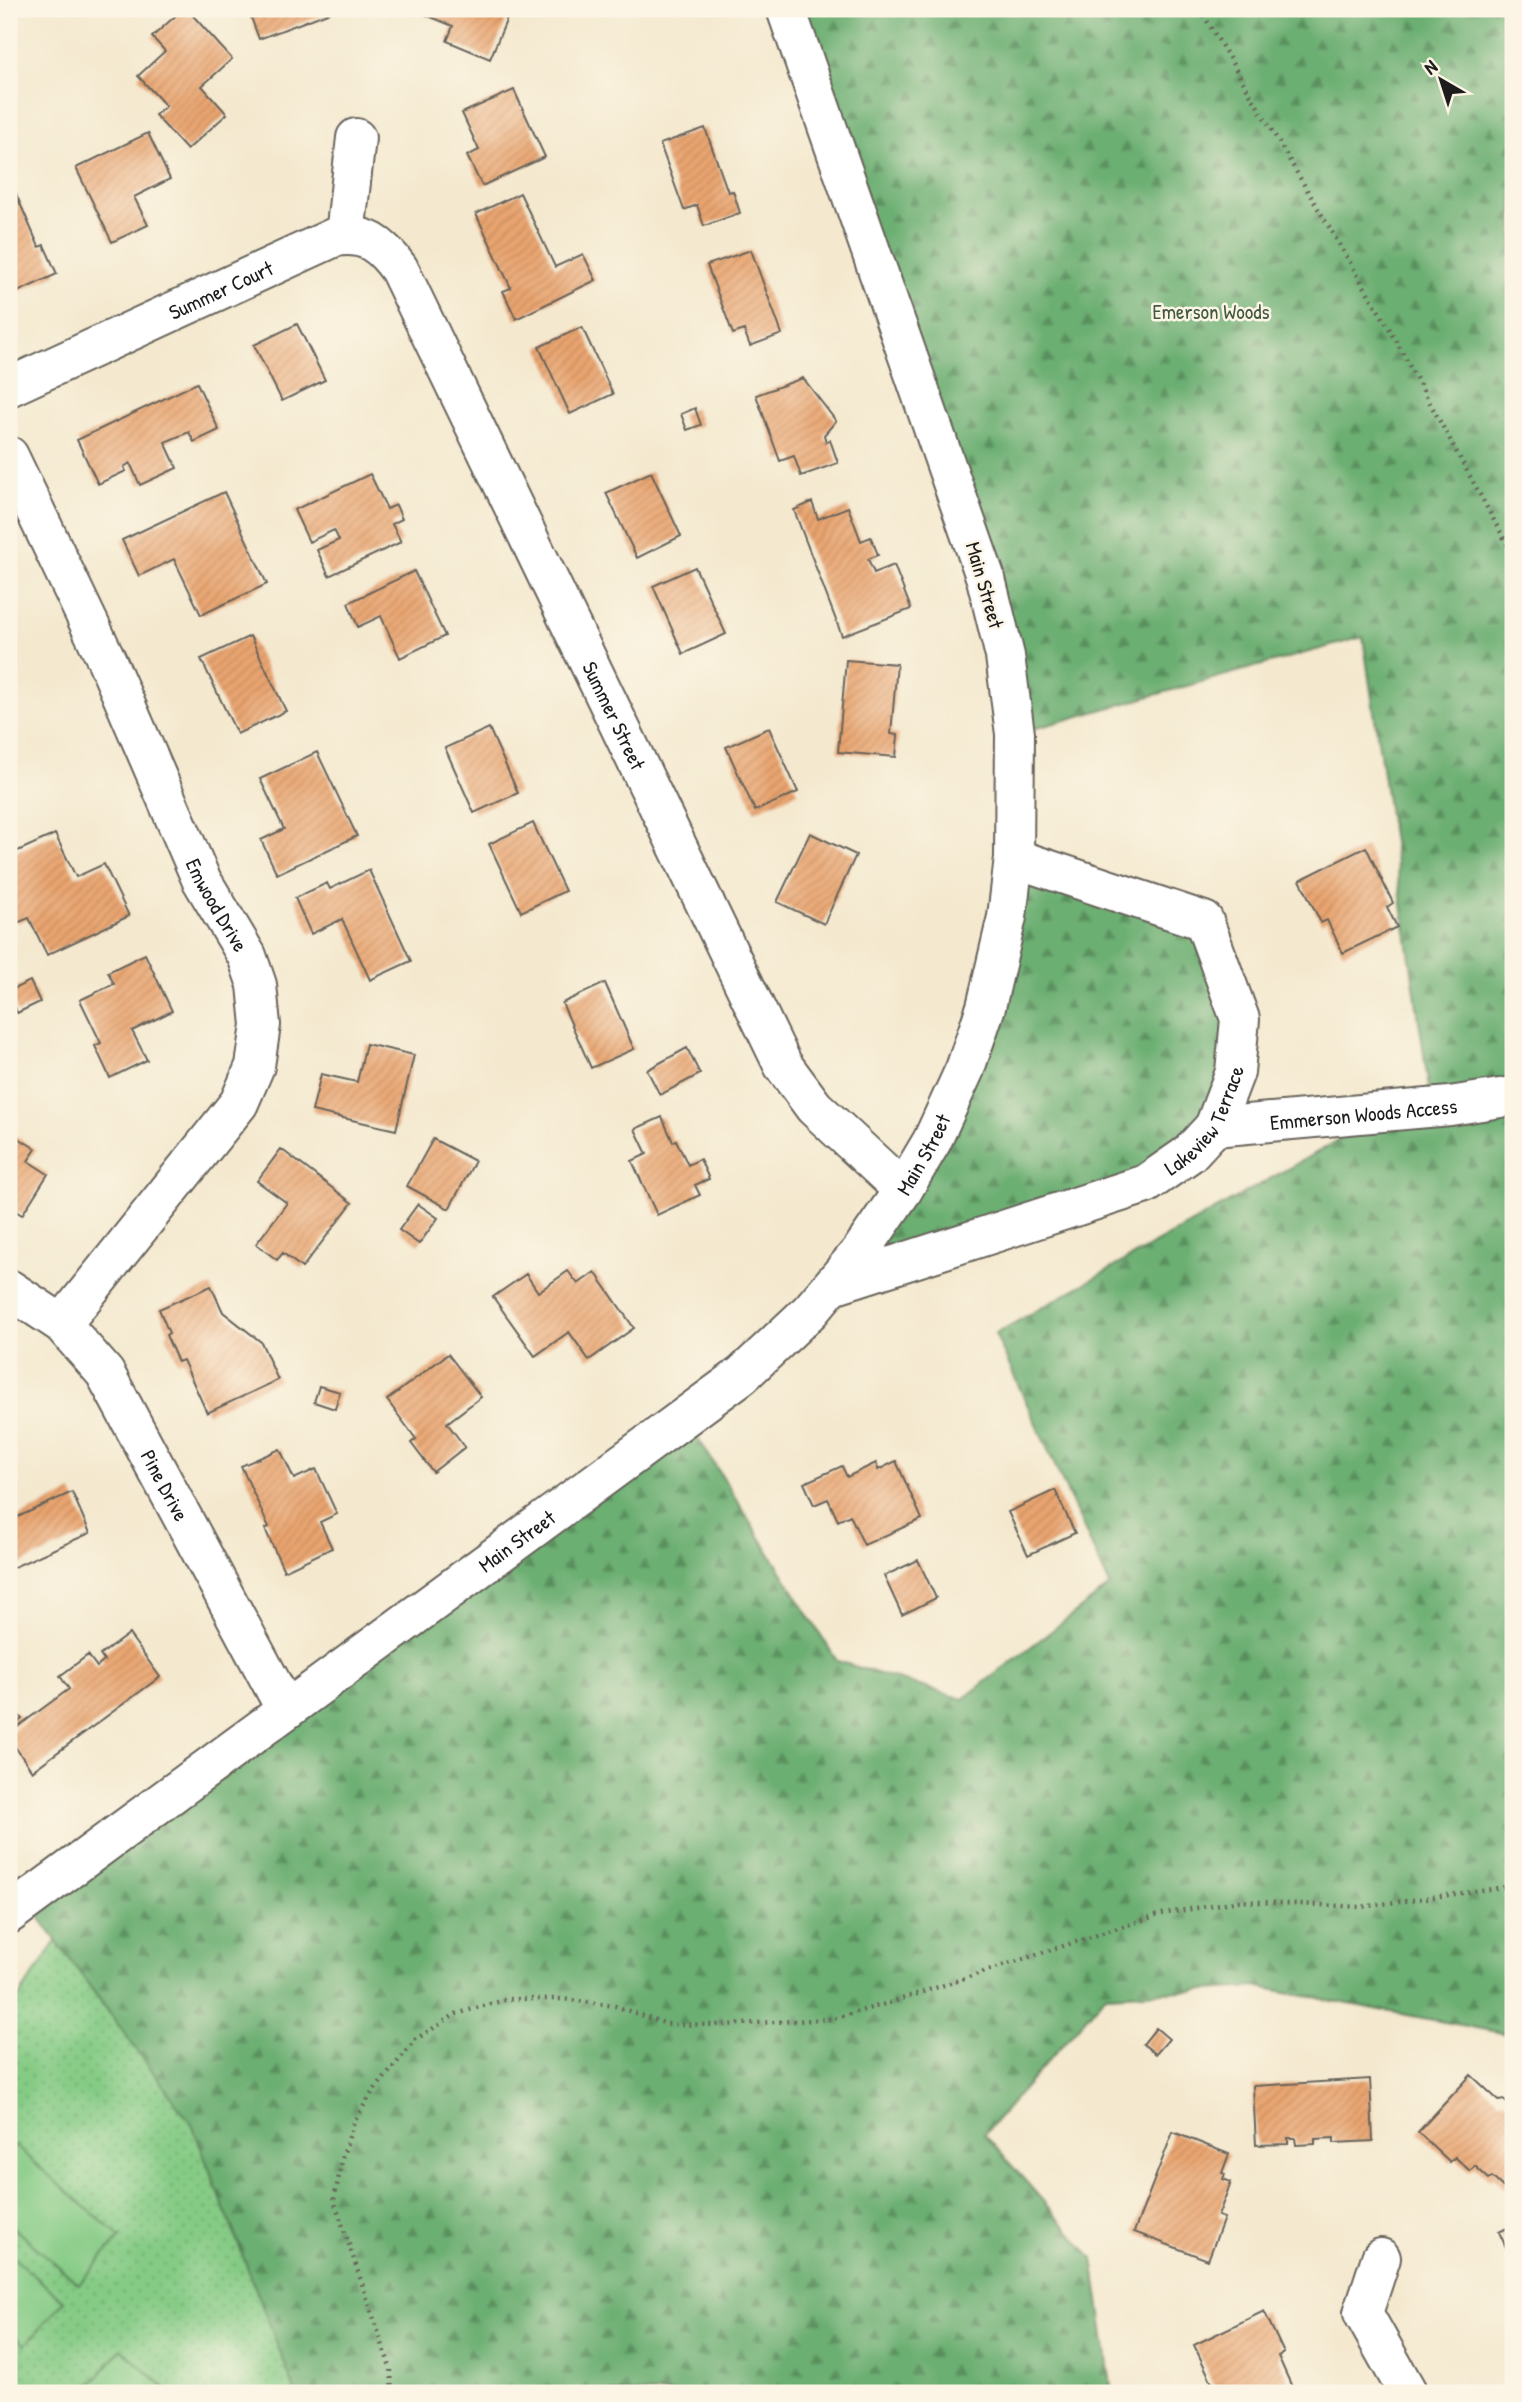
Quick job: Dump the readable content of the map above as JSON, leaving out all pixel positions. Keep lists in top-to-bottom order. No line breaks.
{"streets":{"street":["Summer Court","Main Street","Summer Street","Emwood Drive","Emmerson Woods Access","Lakeview Terrace","Pine Drive"]},"crossings":[["Summer Court","Summer Street"],["Main Street","Summer Street"],["Main Street","Lakeview Terrace"],["Main Street","Pine Drive"],["Emwood Drive","Pine Drive"],["Emmerson Woods Access","Lakeview Terrace"]],"parks":["Emerson Woods"],"north":"top left"}
